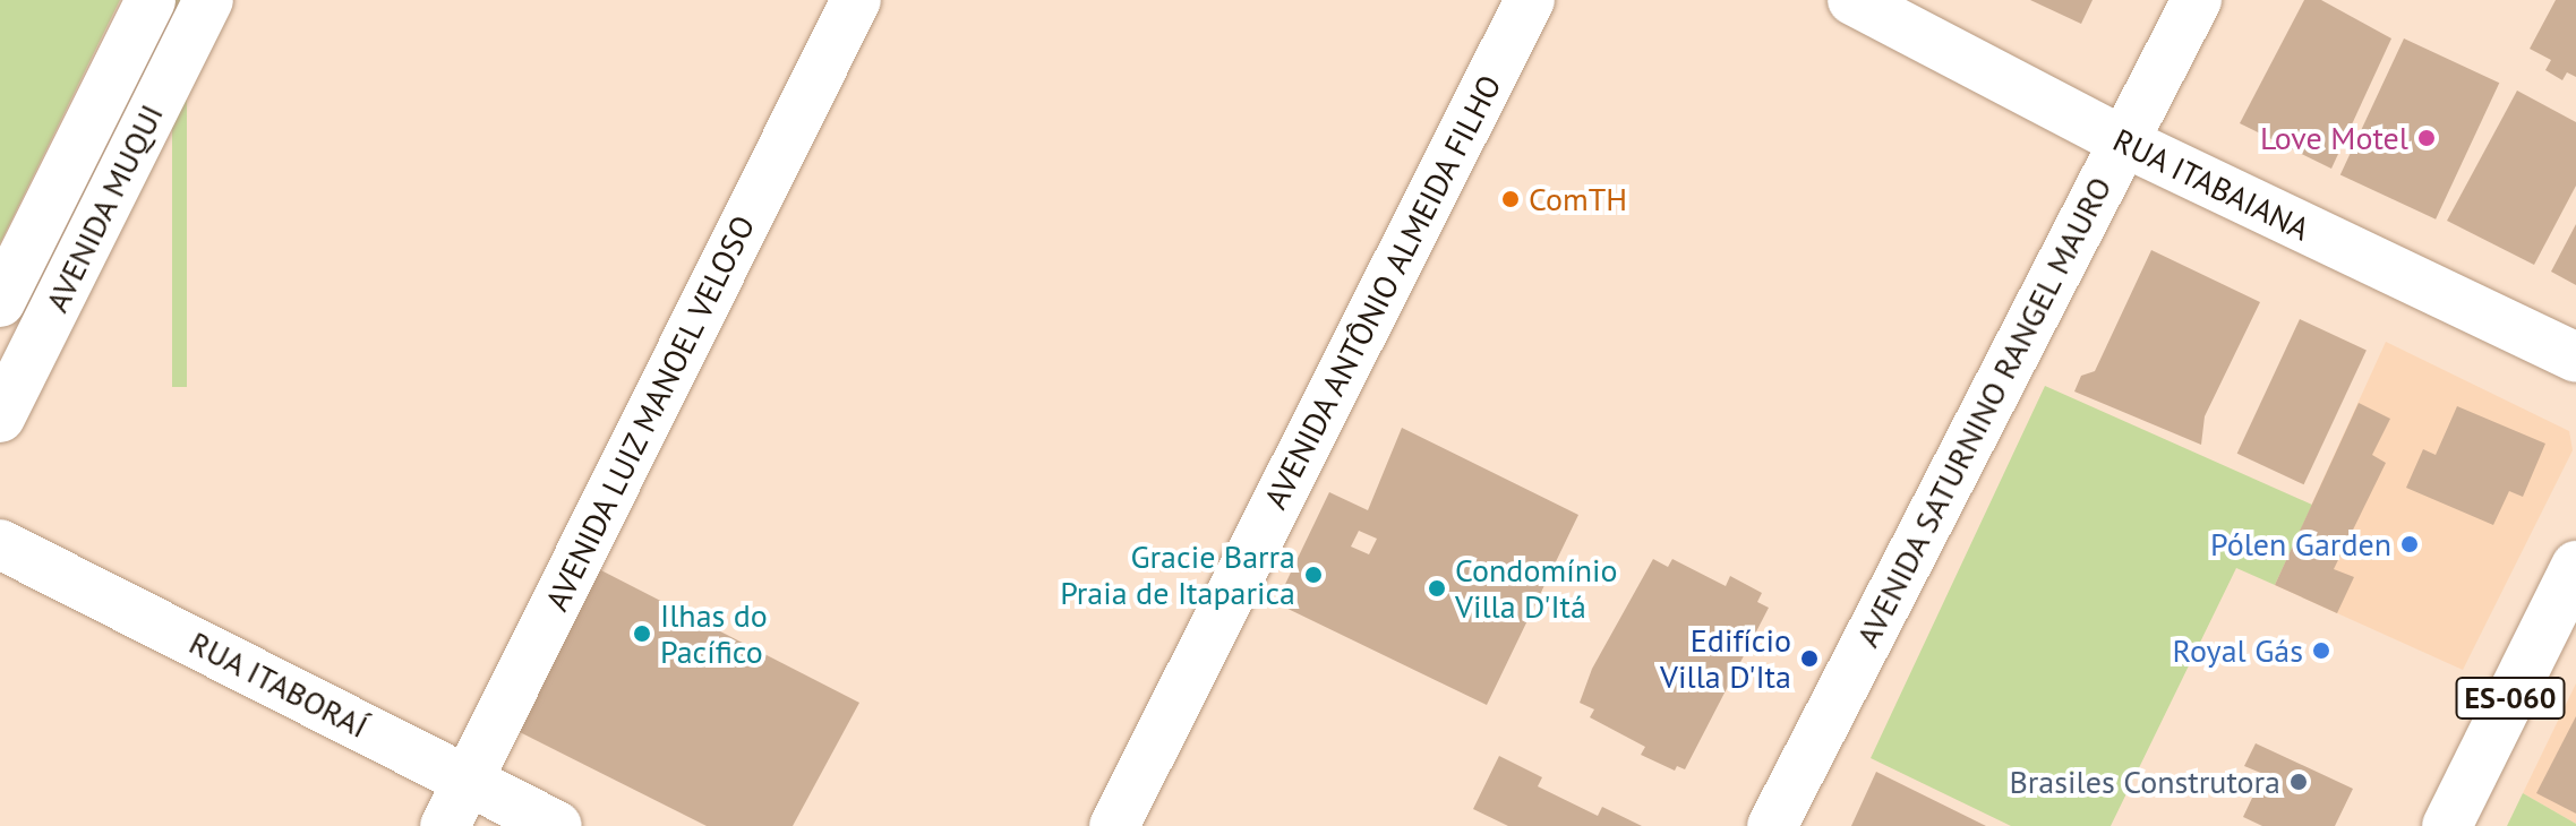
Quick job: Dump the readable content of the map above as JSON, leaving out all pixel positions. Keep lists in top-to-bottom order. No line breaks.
{"streets":{"street":["RUA ITABAIANA","AVENIDA MUQUI","AVENIDA ANTÔNIO ALMEIDA FILHO","AVENIDA SATURNINO RANGEL MAURO","AVENIDA LUIZ MANOEL VELOSO","RUA ITABORAÍ","ES-060"]},"crossings":[["RUA ITABAIANA","AVENIDA SATURNINO RANGEL MAURO"],["AVENIDA LUIZ MANOEL VELOSO","RUA ITABORAÍ"]],"places":["Love Motel","ComTH","Pólen Garden","Gracie Barra Praia de Itaparica","Condomínio Villa D'Itá","Ilhas do Pacífico","Royal Gás","Edifício Villa D'Ita","Brasiles Construtora"]}
